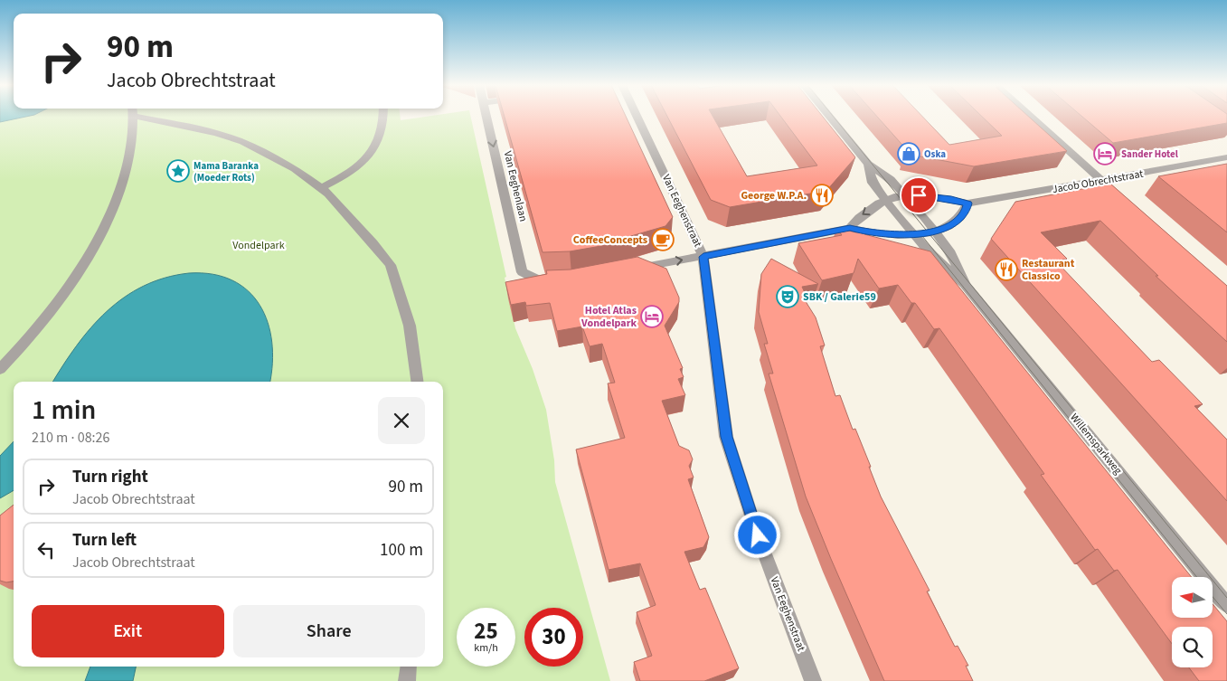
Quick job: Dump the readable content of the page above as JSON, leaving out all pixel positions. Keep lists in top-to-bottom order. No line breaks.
{"streets":{"street":["Jacob Obrechtstraat","Van Eeghenlaan","Van Eeghenstraat","Willemsparkweg"]},"crossings":[["Jacob Obrechtstraat","Willemsparkweg"]],"one_way":["Van Eeghenlaan"],"parks":["Vondelpark"],"places":{"shop":["Oska"],"hotel":["Sander Hotel","Hotel Atlas Vondelpark"],"place":["Mama Baranka (Moeder Rots)"],"restaurant":["George W.P.A.","Restaurant Classico"],"cafe":["CoffeeConcepts"],"theatre":["SBK / Galerie59"]},"north":"left","page":{"turn":["90 m","Jacob Obrechtstraat"],"heading":["1 min","210 m · 08:26"],"list":[{"name":"Turn right","note":"Jacob Obrechtstraat","value":"90 m"},{"name":"Turn left","note":"Jacob Obrechtstraat","value":"100 m"}],"buttons":["Exit","Share"],"speed":"25 km/h","limit":"30"}}
